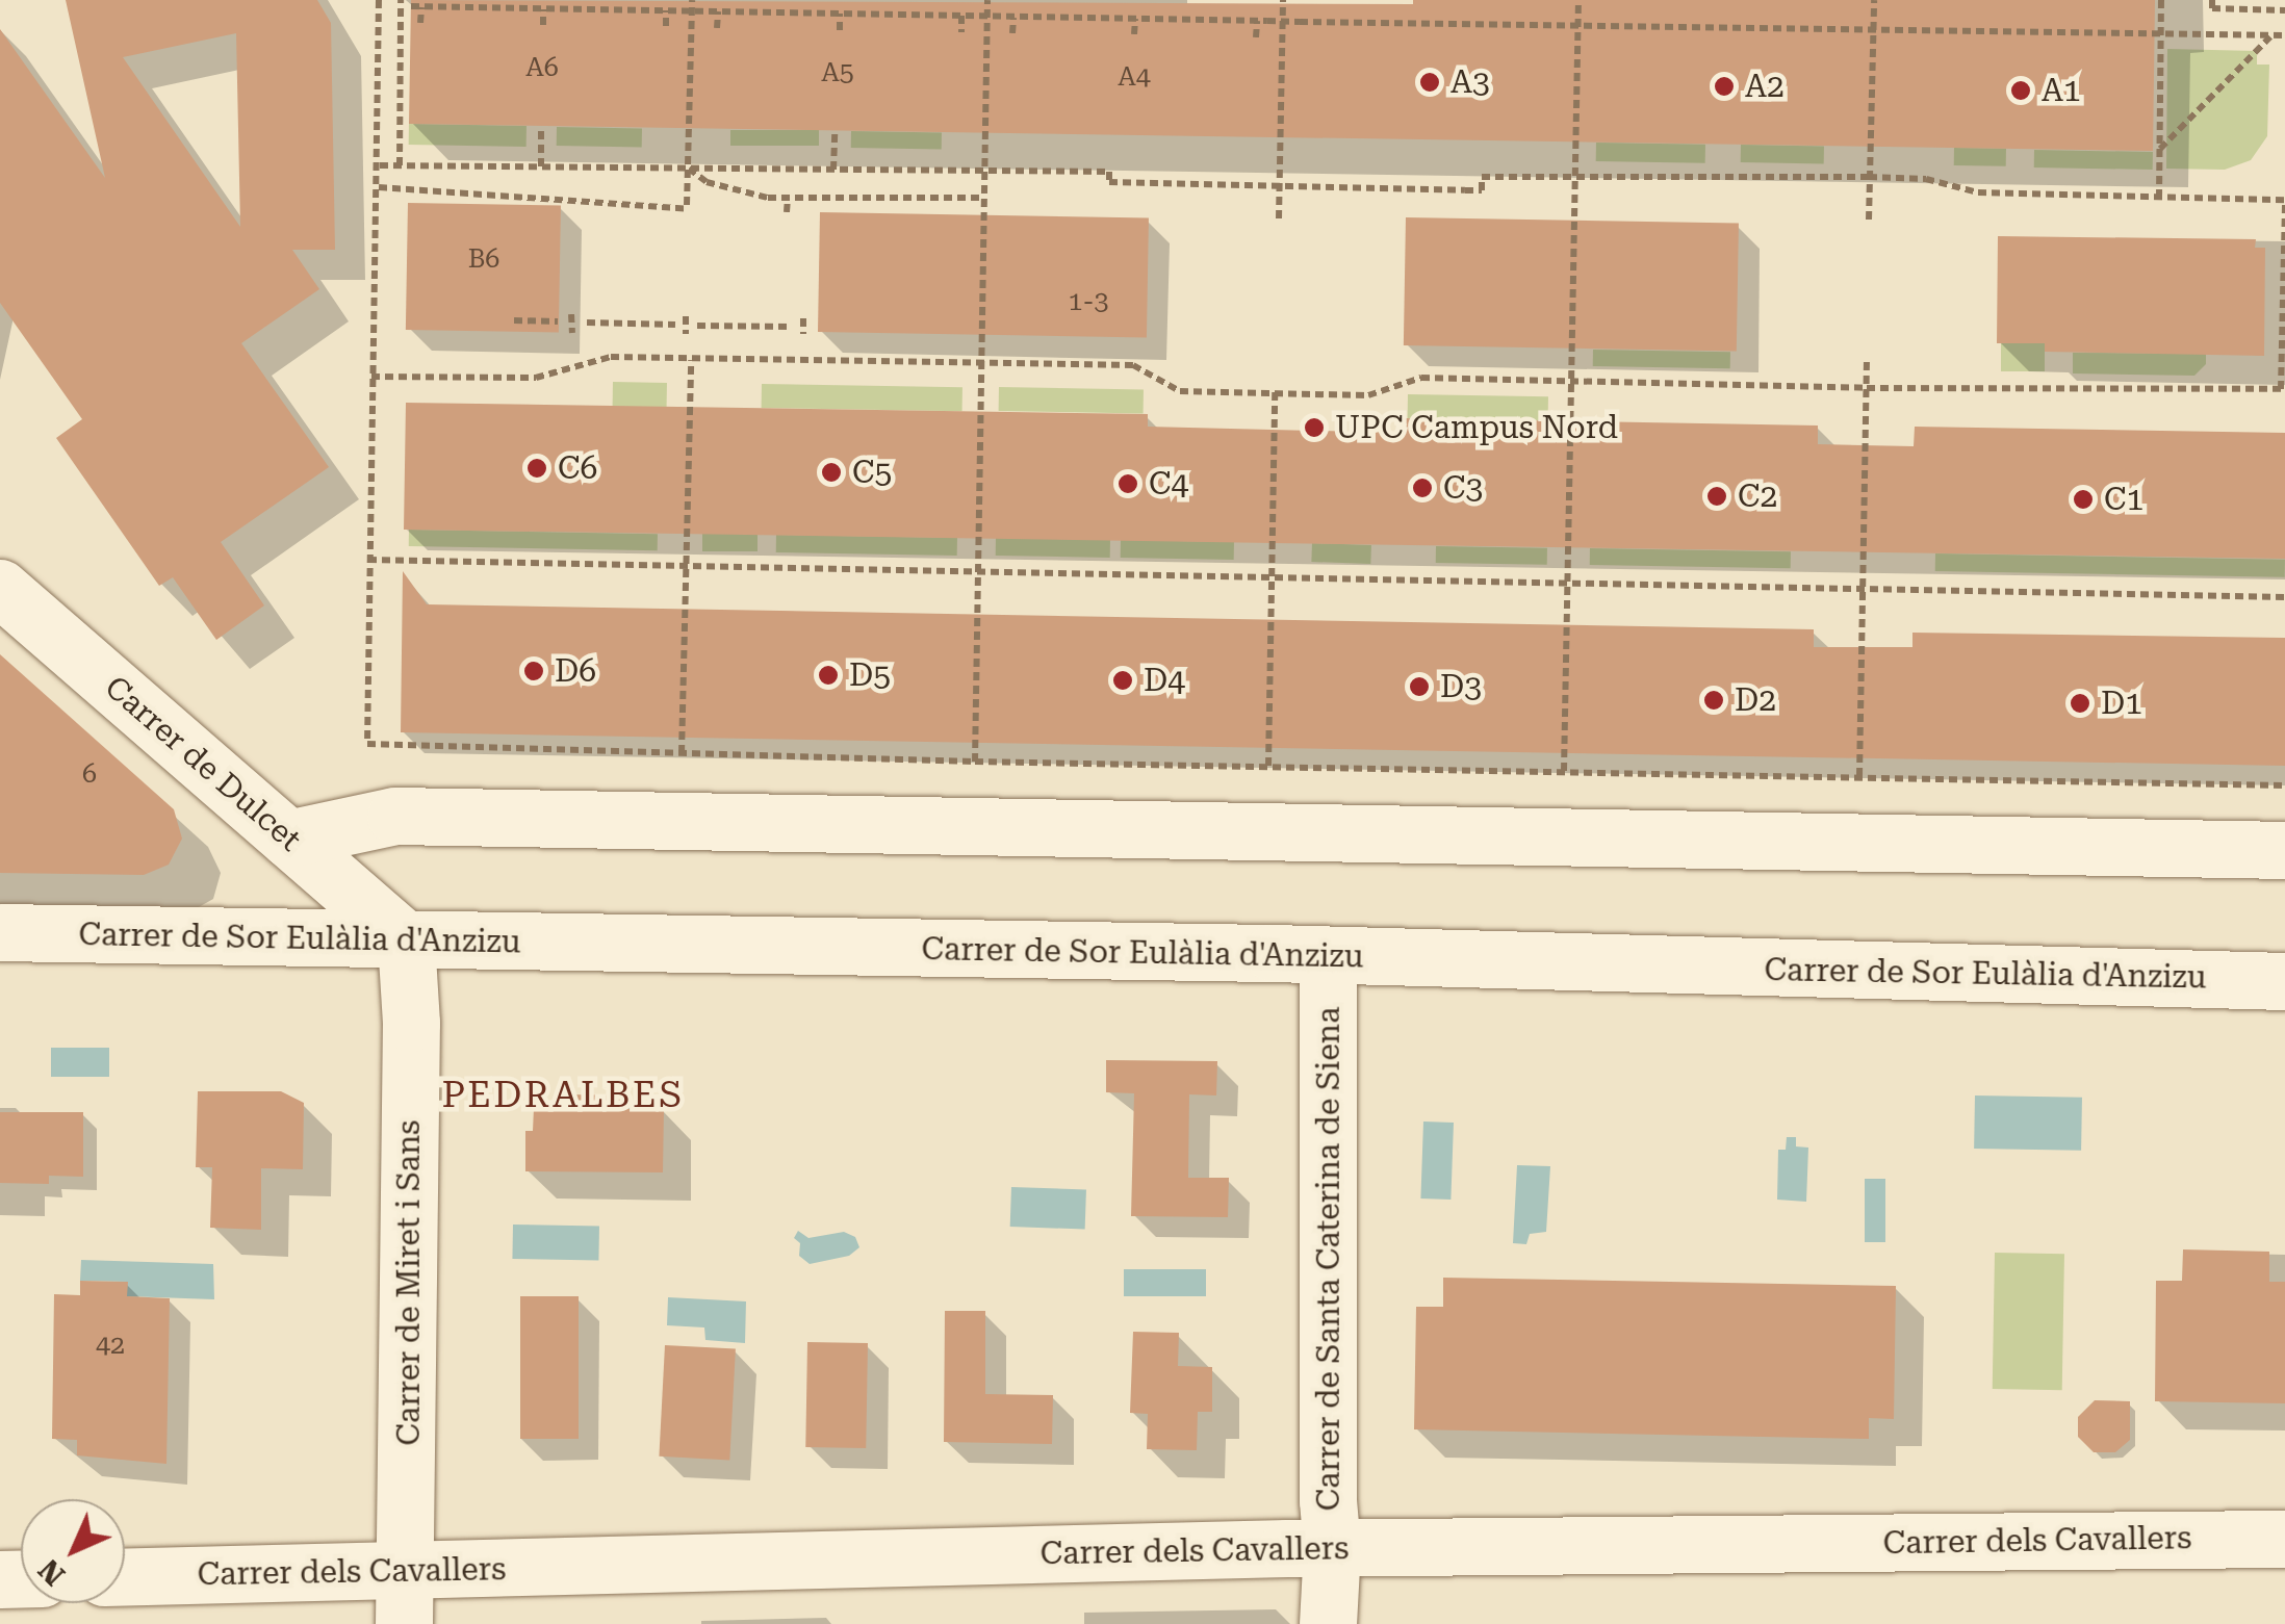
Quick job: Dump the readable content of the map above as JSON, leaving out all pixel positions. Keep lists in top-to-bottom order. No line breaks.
{"streets":{"street":["Carrer de Dulcet","Carrer de Sor Eulàlia d'Anzizu","Carrer de Santa Caterina de Siena","Carrer de Miret i Sans","Carrer dels Cavallers"]},"crossings":[["Carrer de Dulcet","Carrer de Sor Eulàlia d'Anzizu"],["Carrer de Dulcet","Carrer de Miret i Sans"],["Carrer de Sor Eulàlia d'Anzizu","Carrer de Santa Caterina de Siena"],["Carrer de Sor Eulàlia d'Anzizu","Carrer de Miret i Sans"],["Carrer de Santa Caterina de Siena","Carrer dels Cavallers"],["Carrer de Miret i Sans","Carrer dels Cavallers"]],"districts":["PEDRALBES"],"places":["A3","A2","A1","UPC Campus Nord","C6","C5","C4","C3","C2","C1","D6","D5","D4","D3","D2","D1"],"house_numbers":["A6","A5","A4","B6","1-3","6","42"],"north":"bottom left"}
